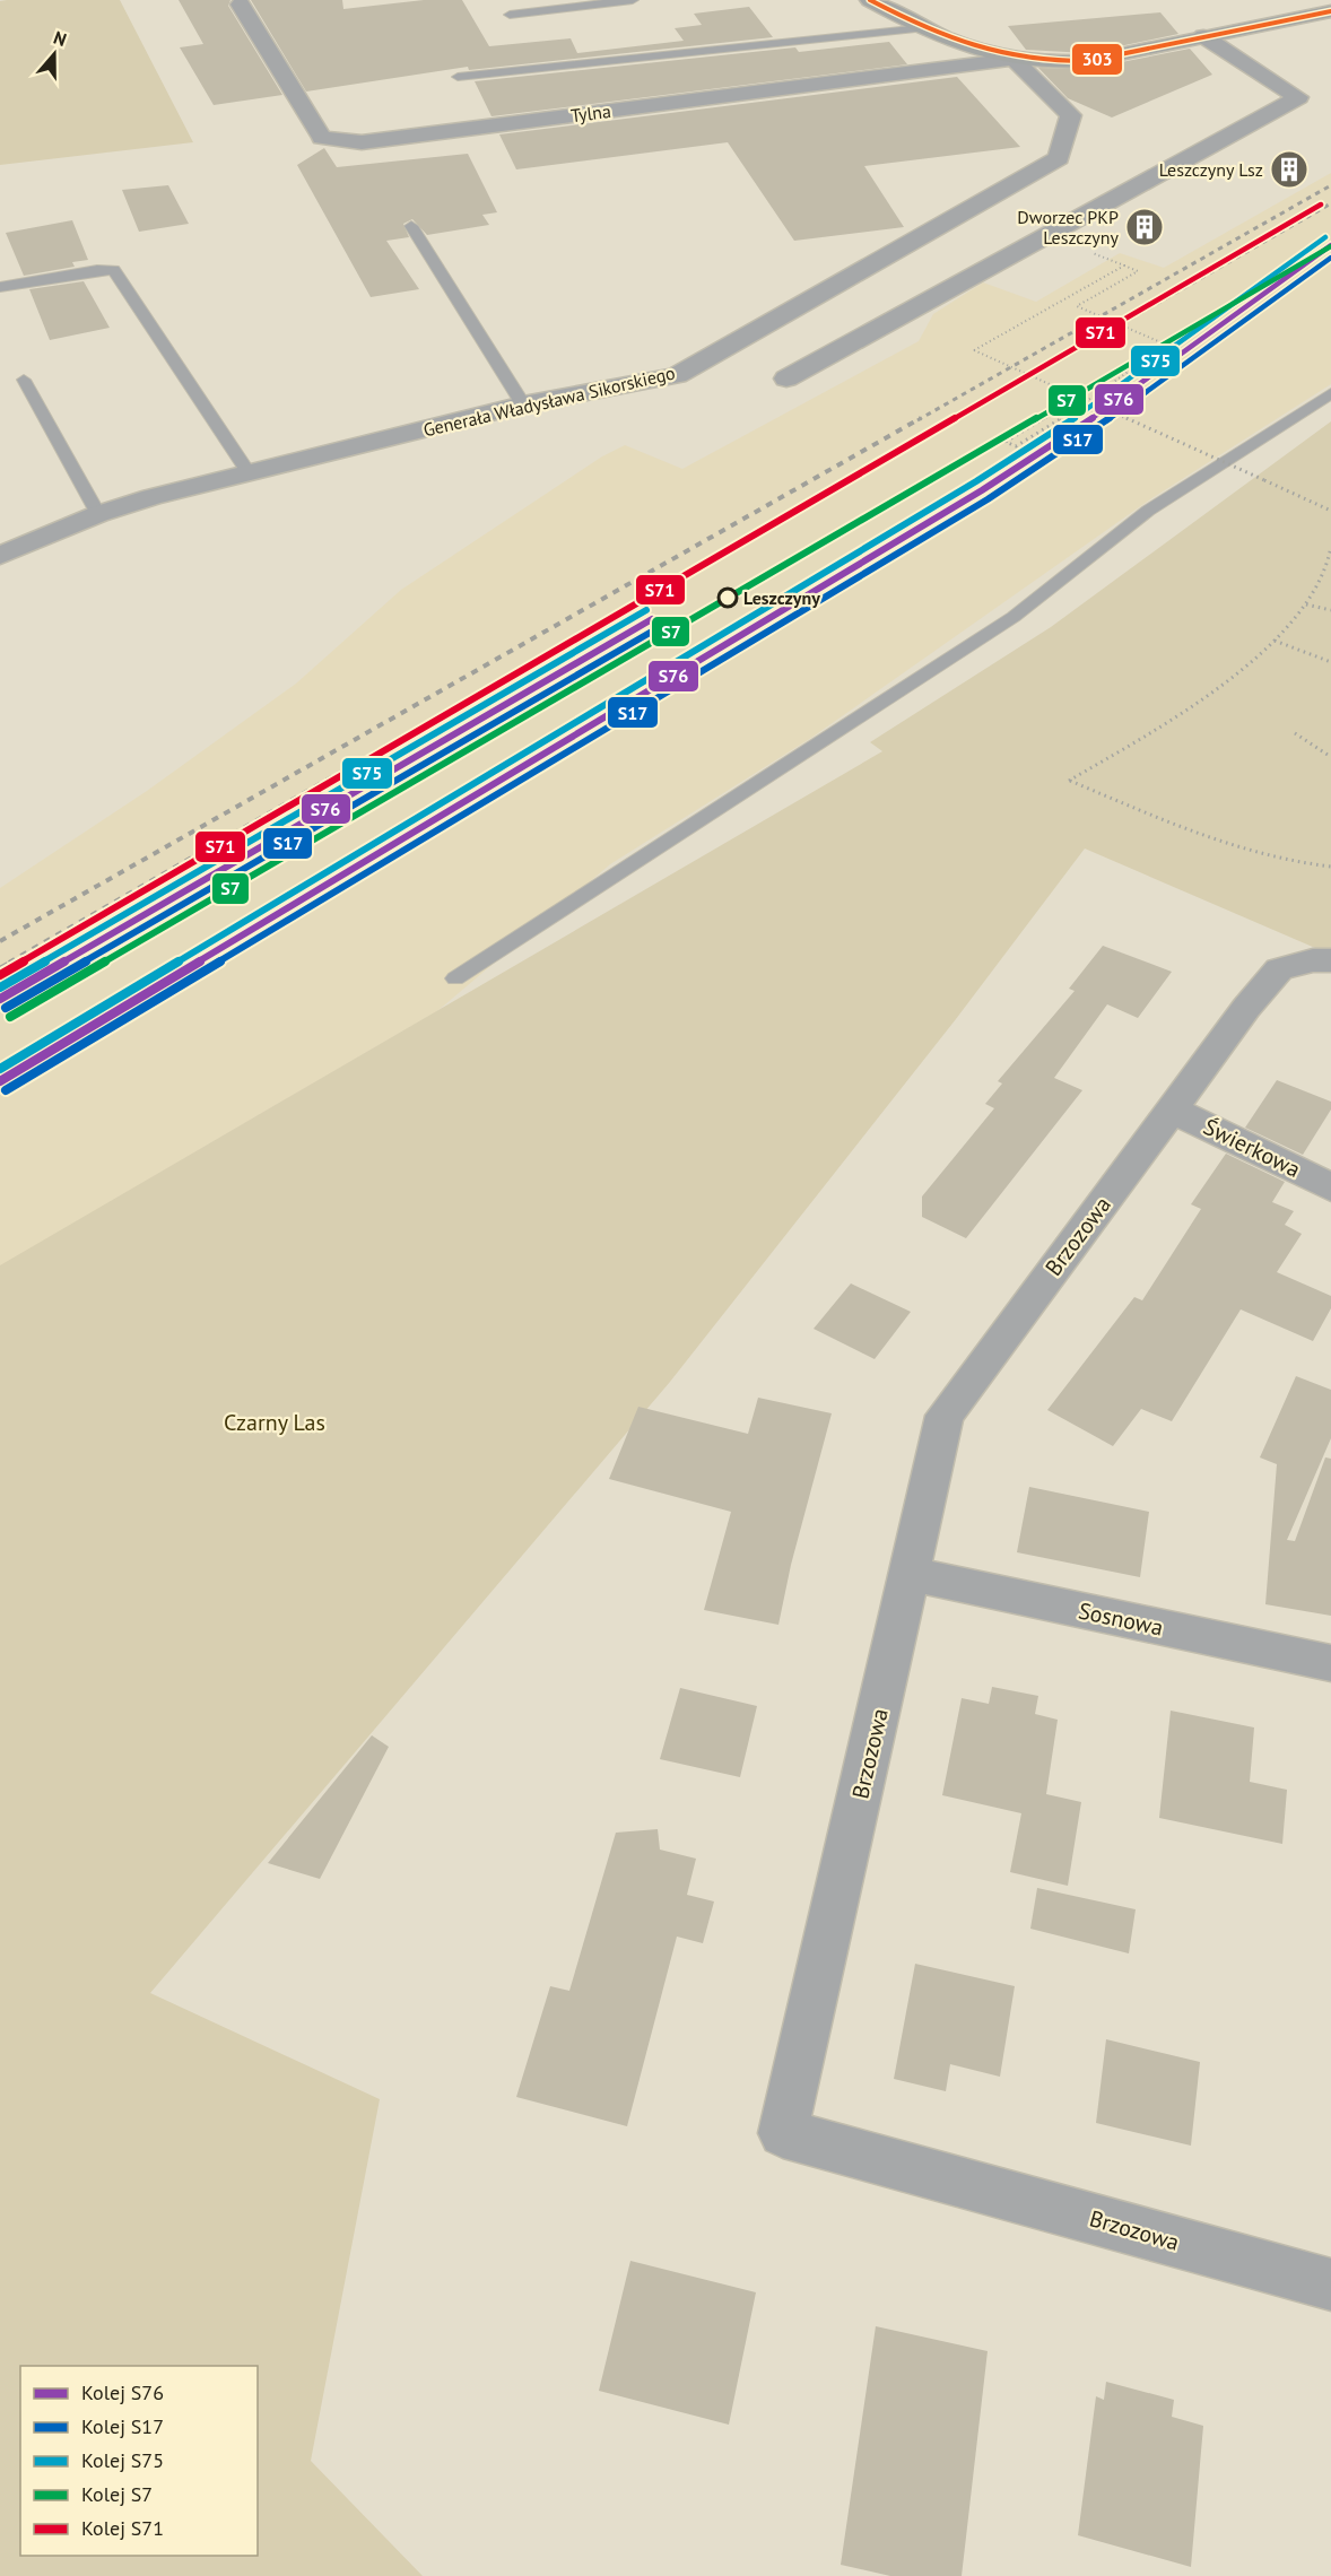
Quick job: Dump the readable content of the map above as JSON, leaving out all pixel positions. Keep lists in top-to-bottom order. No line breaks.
{"streets":{"street":["Tylna","Generała Władysława Sikorskiego","Świerkowa","Brzozowa","Sosnowa"]},"crossings":[["Tylna","Generała Władysława Sikorskiego"],["Świerkowa","Brzozowa"],["Brzozowa","Sosnowa"]],"parks":["Czarny Las"],"places":{"building":["Leszczyny Lsz","Dworzec PKP Leszczyny"],"other":["Leszczyny"]},"lines":["transit line 303","rail line S71","rail line S75","rail line S76","rail line S7","rail line S17"],"legend":["Kolej S76","Kolej S17","Kolej S75","Kolej S7","Kolej S71"],"north":"top"}
